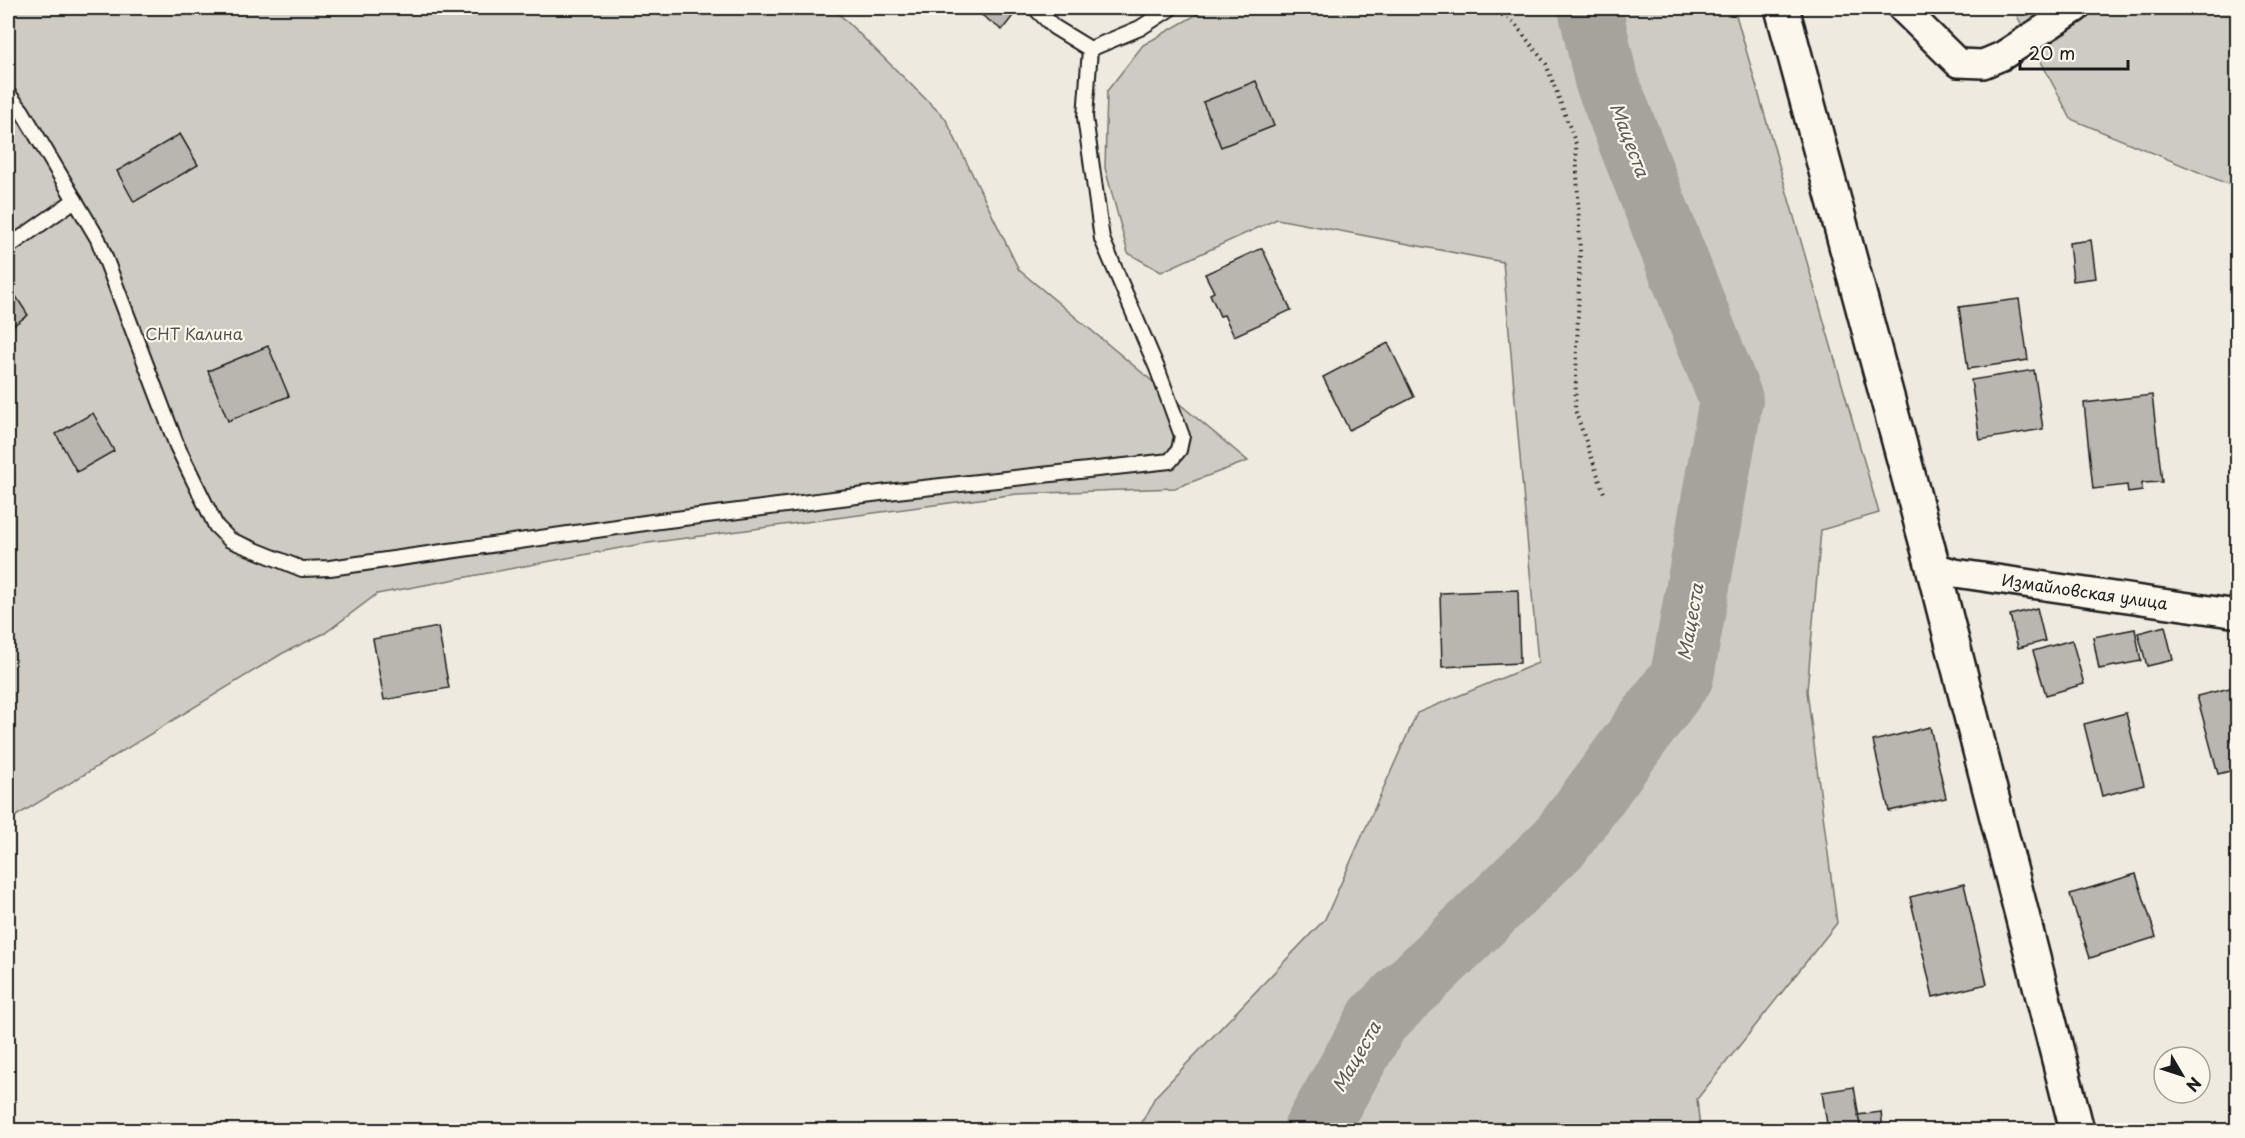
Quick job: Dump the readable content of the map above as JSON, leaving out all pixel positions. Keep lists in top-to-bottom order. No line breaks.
{"streets":{"street":["Измайловская улица"]},"water":["Мацеста"],"parks":["СНТ Калина"],"scale_bar":"20 m","north":"bottom right"}
